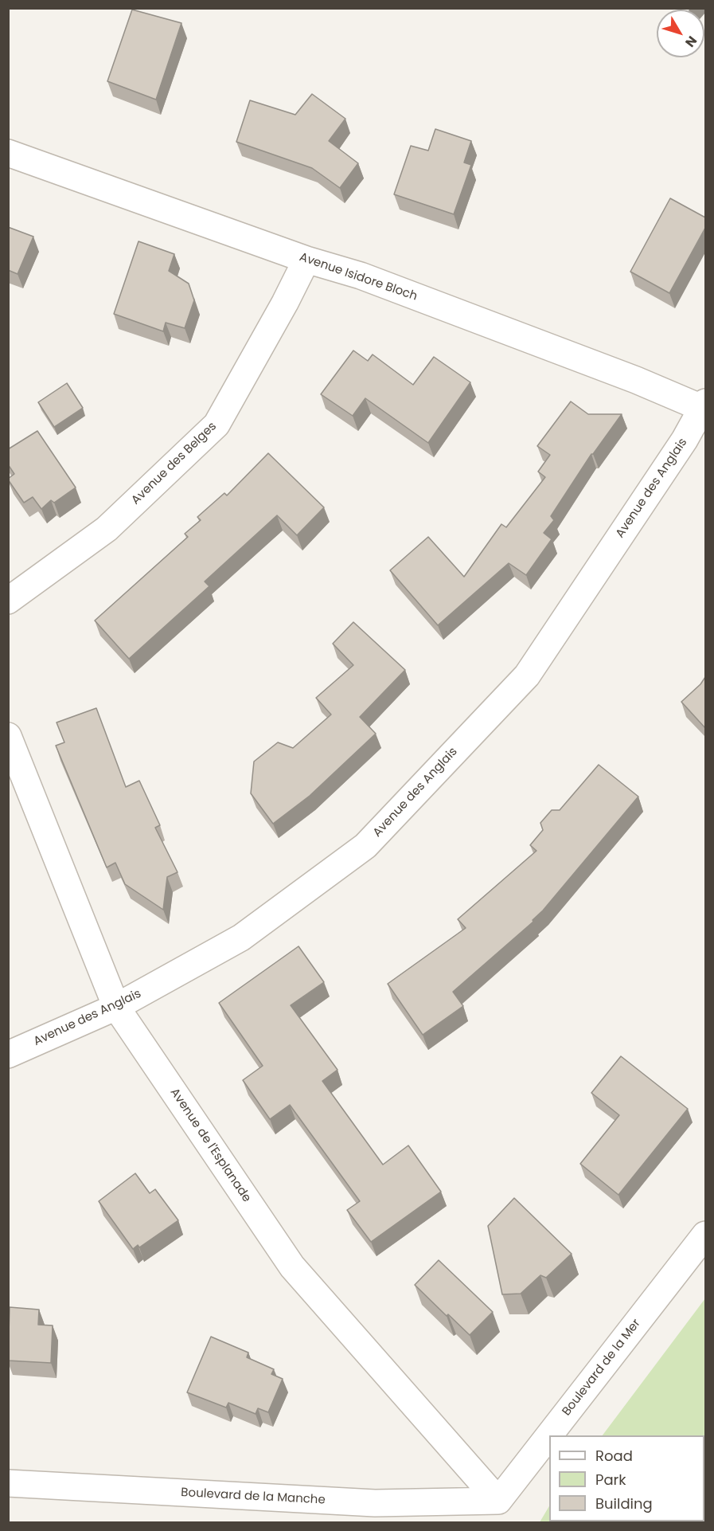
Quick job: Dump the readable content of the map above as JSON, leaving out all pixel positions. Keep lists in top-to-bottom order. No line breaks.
{"streets":{"street":["Avenue Isidore Bloch","Avenue des Belges","Avenue des Anglais","Avenue de l'Esplanade","Boulevard de la Mer","Boulevard de la Manche"]},"crossings":[["Avenue Isidore Bloch","Avenue des Belges"],["Avenue Isidore Bloch","Avenue des Anglais"],["Avenue des Anglais","Avenue de l'Esplanade"],["Avenue de l'Esplanade","Boulevard de la Mer"],["Avenue de l'Esplanade","Boulevard de la Manche"],["Boulevard de la Mer","Boulevard de la Manche"]],"legend":["Road","Park","Building"],"north":"bottom right"}
